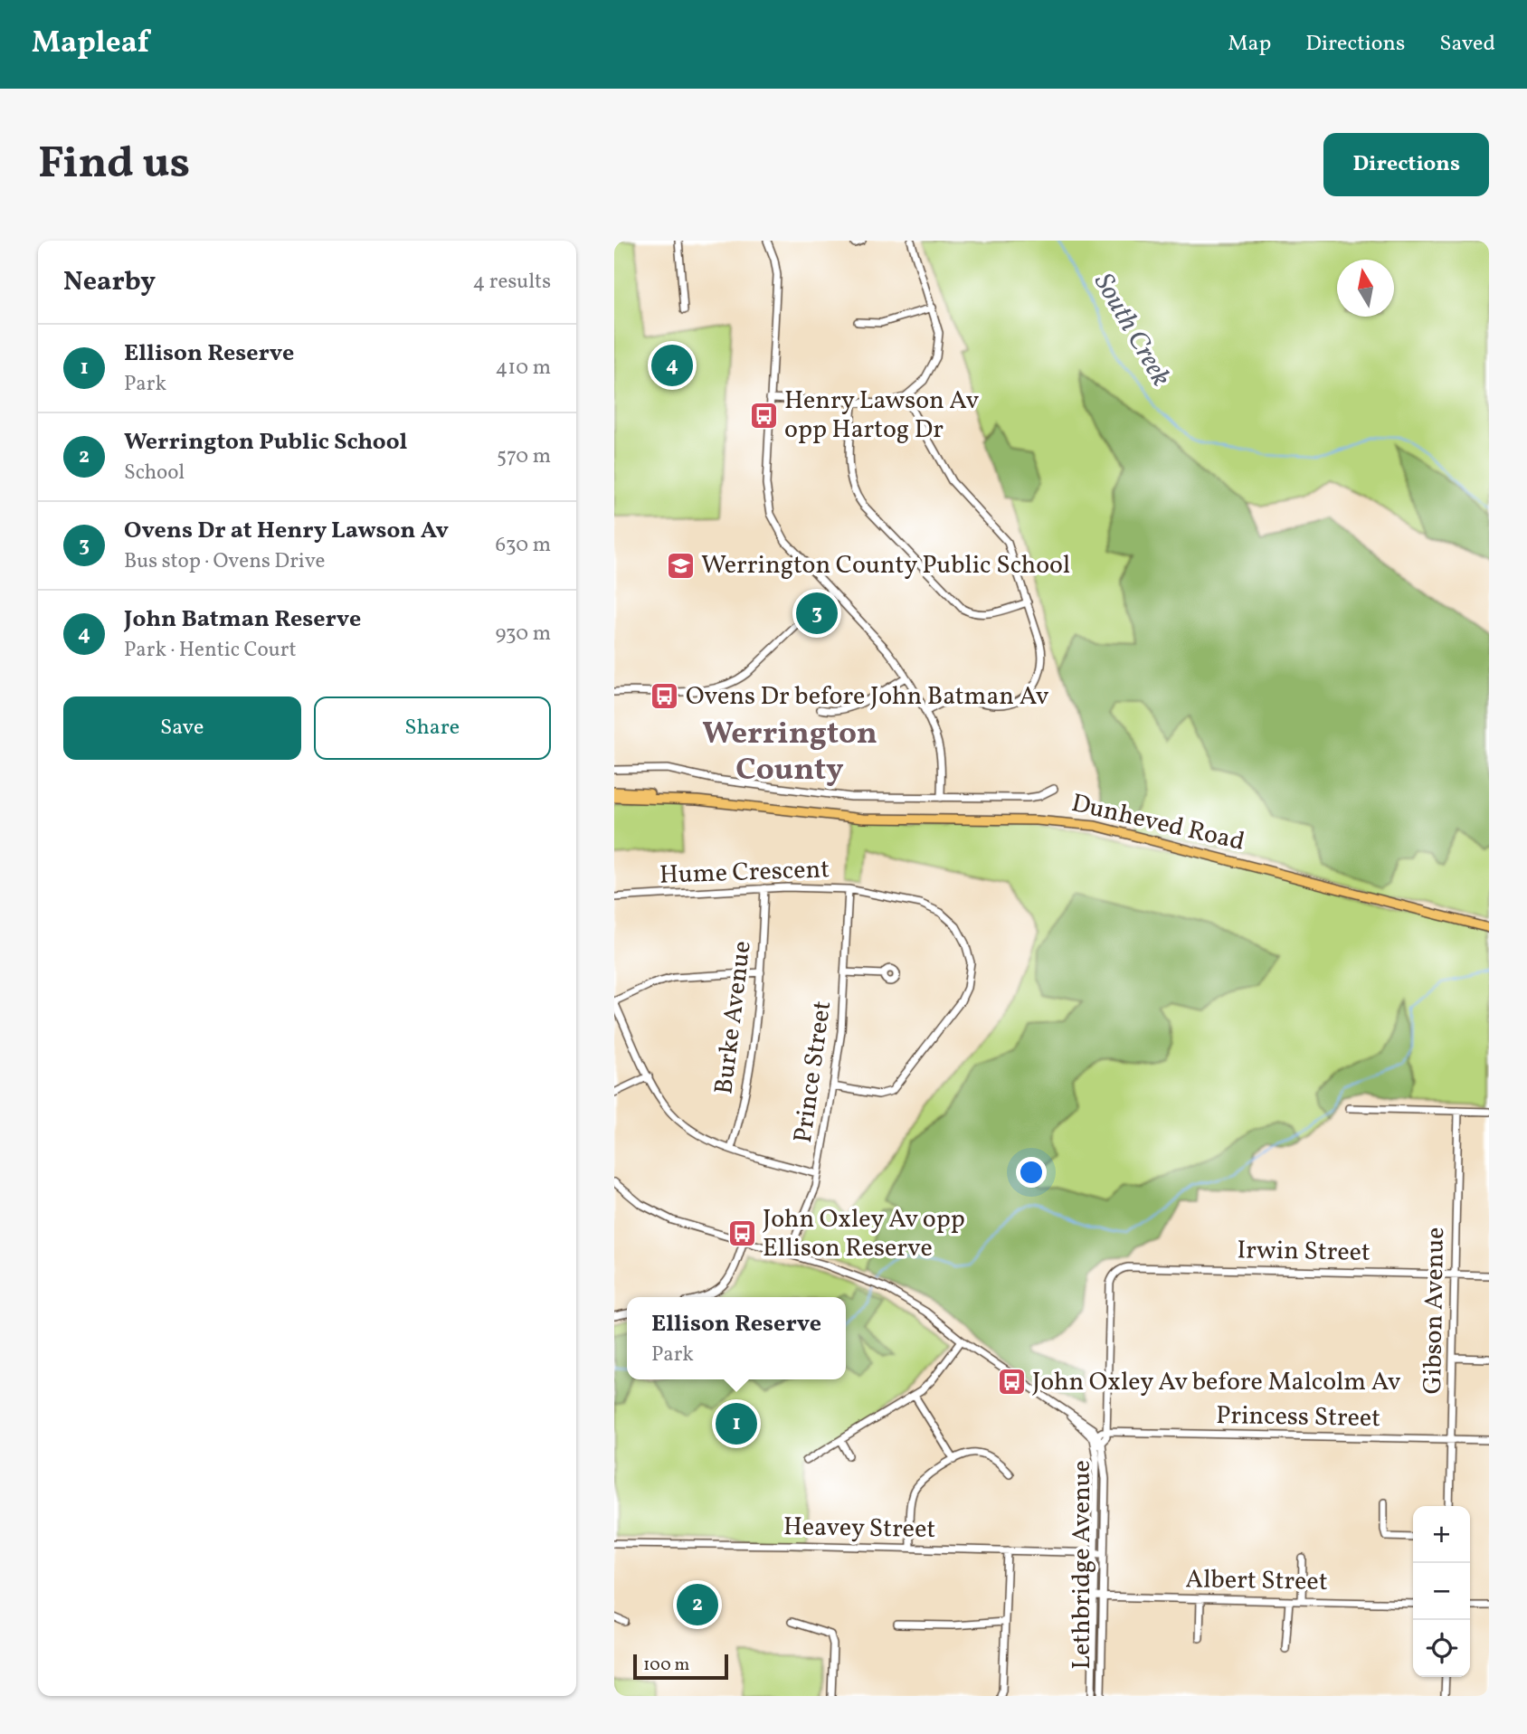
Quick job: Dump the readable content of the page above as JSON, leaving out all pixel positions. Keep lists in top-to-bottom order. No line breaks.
{"streets":{"main road":["Dunheved Road"],"street":["Hume Crescent","Burke Avenue","Prince Street","Irwin Street","Gibson Avenue","Princess Street","Heavey Street","Lethbridge Avenue","Albert Street"]},"crossings":[["Hume Crescent","Burke Avenue"],["Hume Crescent","Prince Street"],["Irwin Street","Gibson Avenue"],["Irwin Street","Lethbridge Avenue"],["Gibson Avenue","Princess Street"],["Princess Street","Lethbridge Avenue"],["Heavey Street","Lethbridge Avenue"],["Lethbridge Avenue","Albert Street"]],"districts":["Werrington County"],"water":["South Creek"],"places":{"bus stop":["Henry Lawson Av opp Hartog Dr","Ovens Dr before John Batman Av","John Oxley Av opp Ellison Reserve","John Oxley Av before Malcolm Av"],"school or university":["Werrington County Public School"]},"scale_bar":"100 m","north":"top","page":{"header":"Mapleaf","nav":["Map","Directions","Saved"],"buttons":["Directions",["Save","Share"]],"title":"Find us","heading":["Nearby","4 results"],"list":[{"mark":"1","name":"Ellison Reserve","note":"Park","value":"410 m"},{"mark":"2","name":"Werrington Public School","note":"School","value":"570 m"},{"mark":"3","name":"Ovens Dr at Henry Lawson Av","note":"Bus stop · Ovens Drive","value":"630 m"},{"mark":"4","name":"John Batman Reserve","note":"Park · Hentic Court","value":"930 m"}],"pins":["4","3","1","2"],"popup":["Ellison Reserve","Park"],"map_buttons":["+","−"],"scale":"100 m"}}
